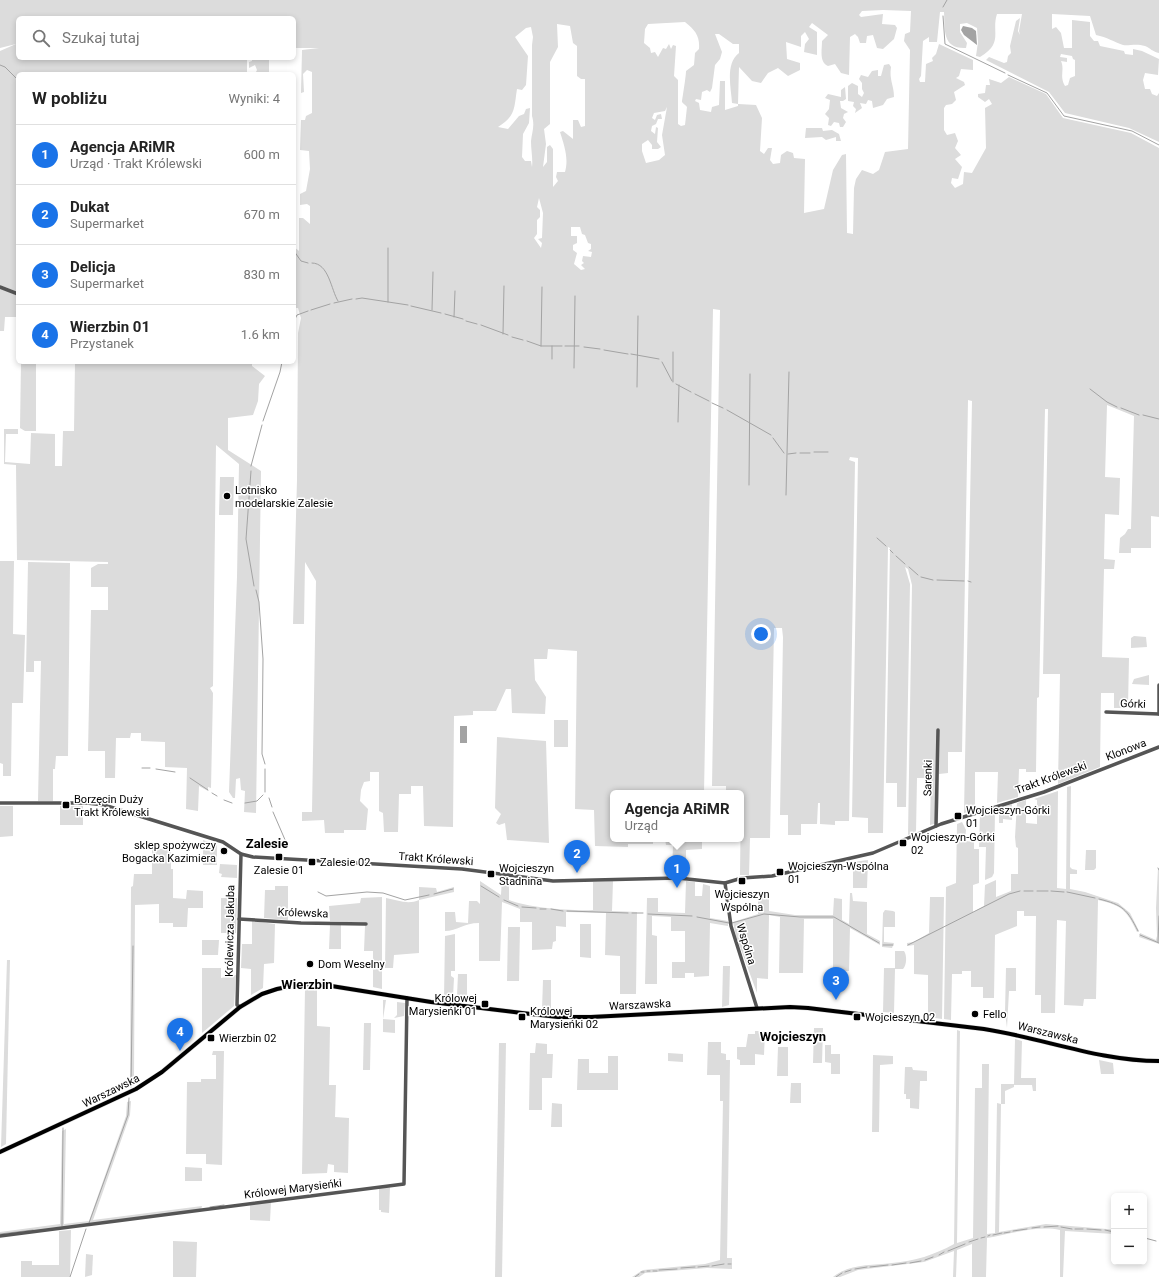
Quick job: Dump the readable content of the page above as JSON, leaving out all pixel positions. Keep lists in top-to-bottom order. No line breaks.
{"streets":{"main road":["Warszawska"],"street":["Górki","Klonowa","Sarenki","Trakt Królewski","Królewska","Królewicza Jakuba","Wspólna","Królowej Marysieńki"]},"crossings":[["Klonowa","Trakt Królewski"],["Sarenki","Trakt Królewski"],["Trakt Królewski","Królewicza Jakuba"],["Trakt Królewski","Wspólna"],["Królewska","Królewicza Jakuba"],["Królewicza Jakuba","Warszawska"],["Wspólna","Warszawska"],["Warszawska","Królowej Marysieńki"]],"districts":["Zalesie","Wierzbin","Wojcieszyn"],"places":{"other":["Lotnisko modelarskie Zalesie","sklep spożywczy Bogacka Kazimiera","Dom Weselny","Fello"],"transit":["Borzęcin Duży Trakt Królewski","Wojcieszyn-Górki 01","Wojcieszyn-Górki 02","Zalesie 01","Zalesie 02","Wojcieszyn-Wspólna 01","Wojcieszyn Stadnina","Wojcieszyn Wspólna","Królowej Marysieńki 01","Królowej Marysieńki 02","Wojcieszyn 02","Wierzbin 02"]},"page":{"search":"Szukaj tutaj","heading":["W pobliżu","Wyniki: 4"],"list":[{"mark":"1","name":"Agencja ARiMR","note":"Urząd · Trakt Królewski","value":"600 m"},{"mark":"2","name":"Dukat","note":"Supermarket","value":"670 m"},{"mark":"3","name":"Delicja","note":"Supermarket","value":"830 m"},{"mark":"4","name":"Wierzbin 01","note":"Przystanek","value":"1.6 km"}],"popup":["Agencja ARiMR","Urząd"],"pins":["2","1","3","4"],"map_buttons":["+","−"]}}
